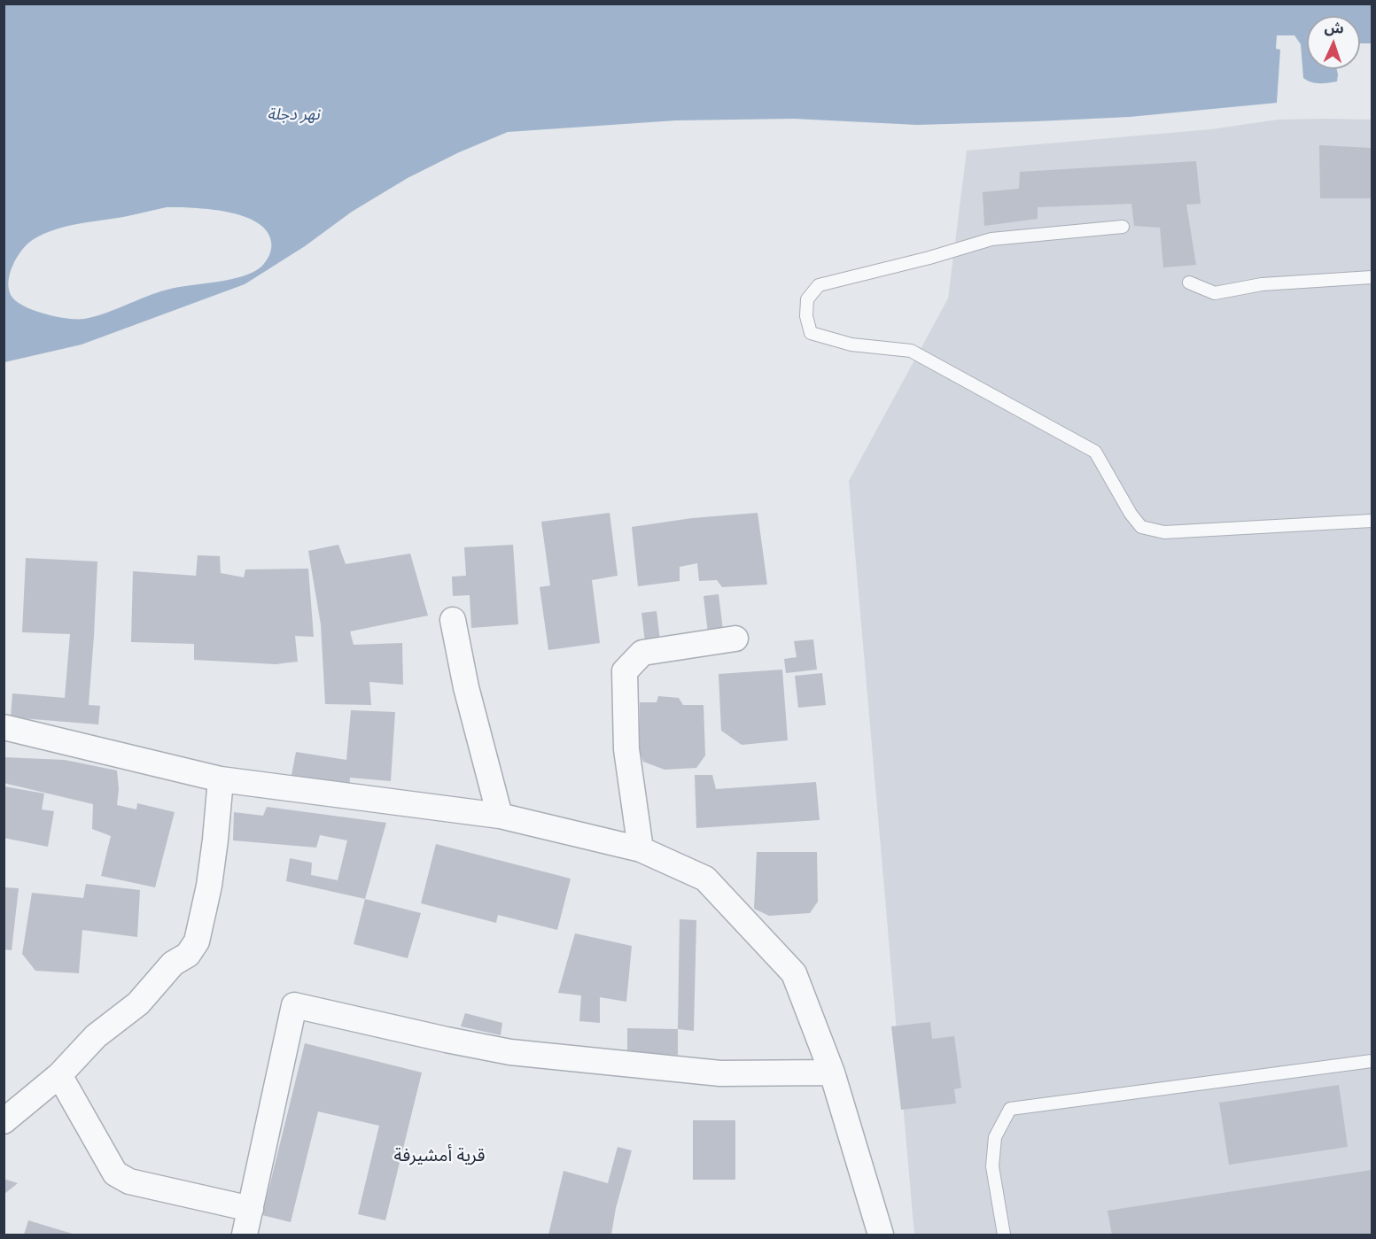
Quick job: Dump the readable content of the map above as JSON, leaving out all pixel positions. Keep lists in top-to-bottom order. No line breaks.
{"districts":["قرية أمشيرفة"],"water":["نهر دجلة"],"north":"top"}
